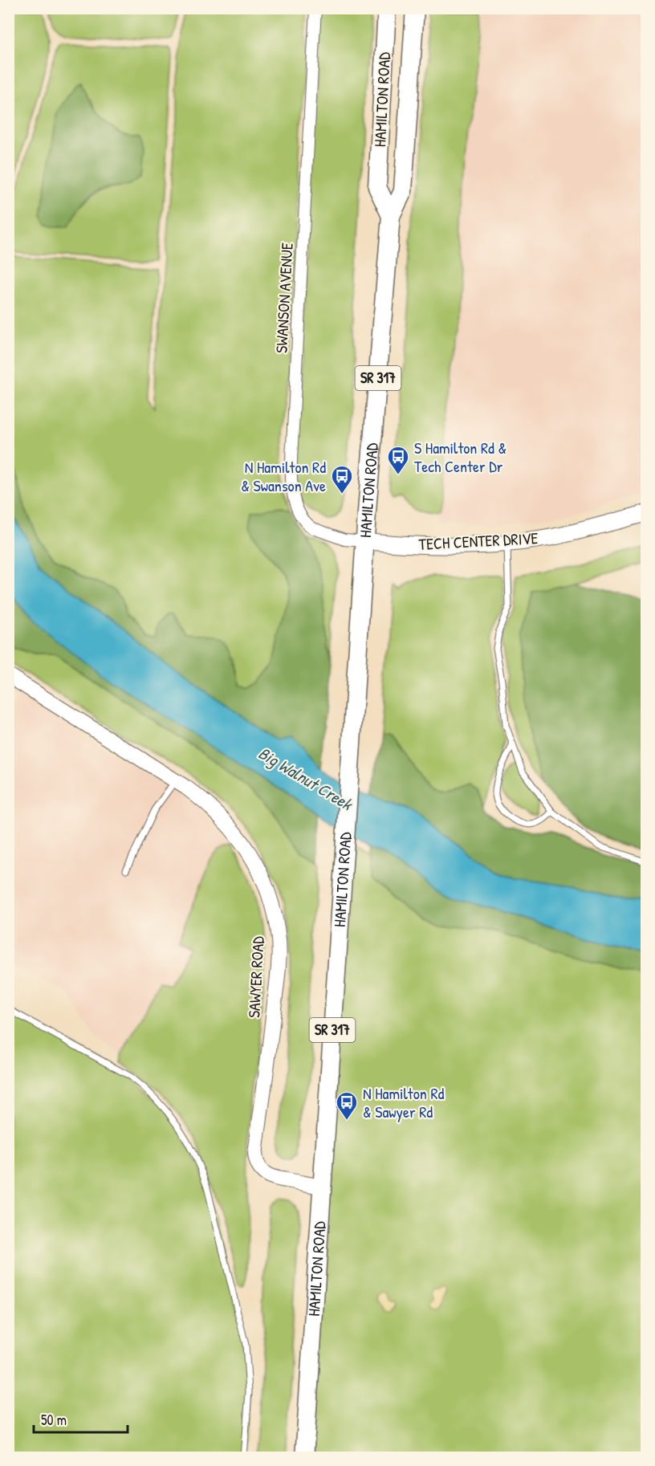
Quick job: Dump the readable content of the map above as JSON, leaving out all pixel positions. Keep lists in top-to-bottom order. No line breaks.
{"streets":{"main road":["HAMILTON ROAD","SR 317","TECH CENTER DRIVE"],"street":["SWANSON AVENUE","SAWYER ROAD"]},"crossings":[["HAMILTON ROAD","SWANSON AVENUE"],["HAMILTON ROAD","TECH CENTER DRIVE"],["HAMILTON ROAD","SAWYER ROAD"],["SWANSON AVENUE","TECH CENTER DRIVE"]],"water":["Big Walnut Creek"],"places":{"bus stop":["S Hamilton Rd & Tech Center Dr","N Hamilton Rd & Swanson Ave","N Hamilton Rd & Sawyer Rd"]},"scale_bar":"50 m"}
